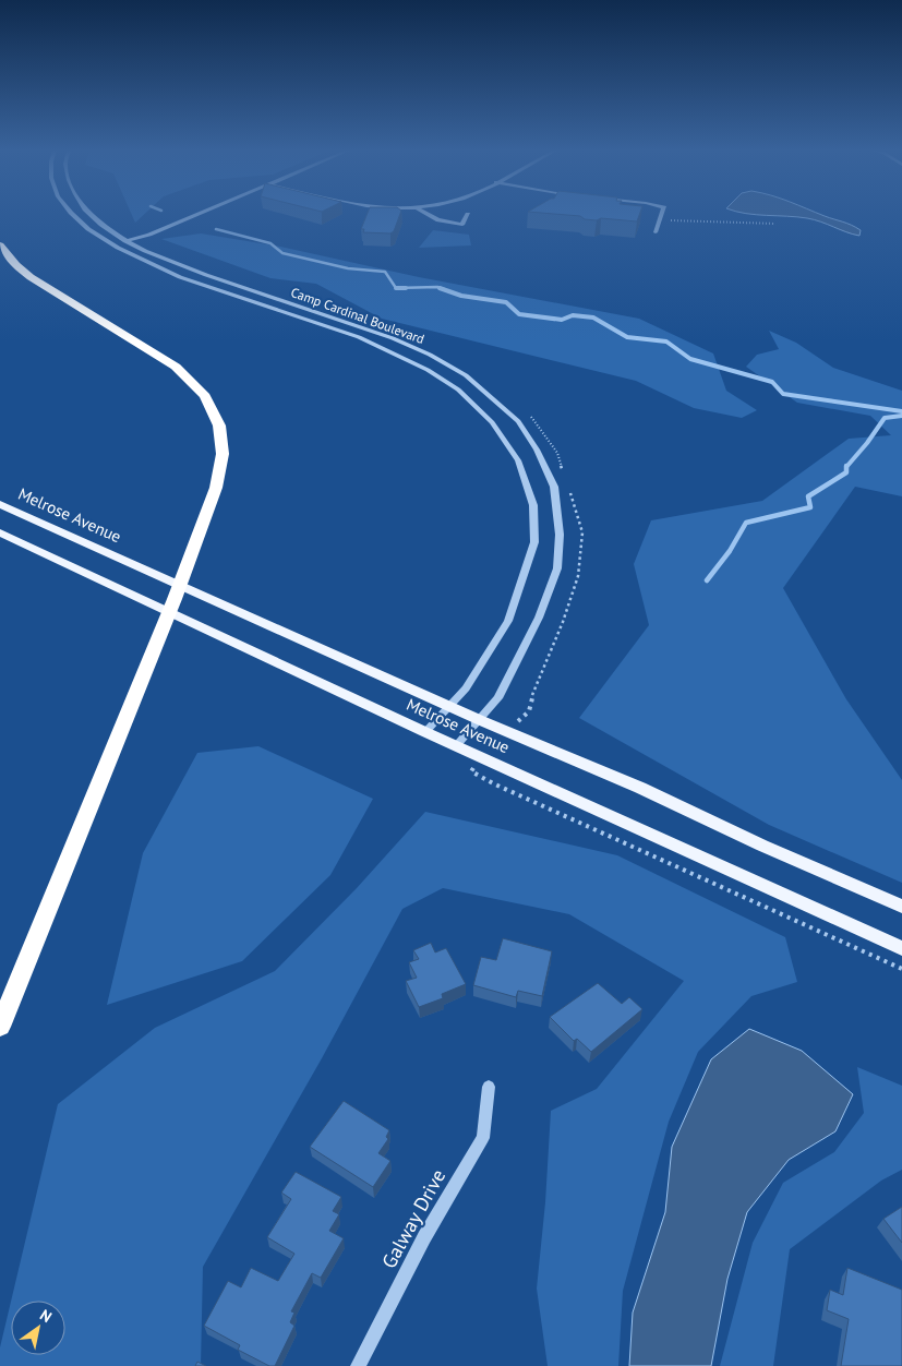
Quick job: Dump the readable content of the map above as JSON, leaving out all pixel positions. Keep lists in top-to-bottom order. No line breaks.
{"streets":{"main road":["Melrose Avenue"],"street":["Camp Cardinal Boulevard","Galway Drive"]},"crossings":[["Camp Cardinal Boulevard","Melrose Avenue"]],"north":"top right"}
